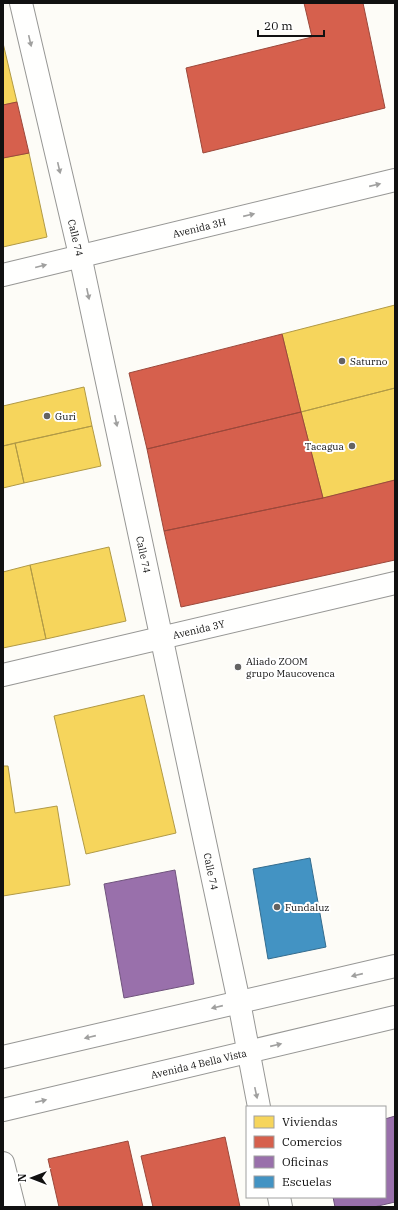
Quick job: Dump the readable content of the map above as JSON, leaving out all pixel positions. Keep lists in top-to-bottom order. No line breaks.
{"streets":{"street":["Avenida 3H","Calle 74","Avenida 3Y","Avenida 4 Bella Vista"]},"crossings":[["Avenida 3H","Calle 74"],["Calle 74","Avenida 3Y"],["Calle 74","Avenida 4 Bella Vista"]],"one_way":["Avenida 3H","Calle 74"],"places":["Saturno","Guri","Tacagua","Aliado ZOOM grupo Maucovenca","Fundaluz"],"legend":["Viviendas","Comercios","Oficinas","Escuelas"],"scale_bar":"20 m","north":"left"}
